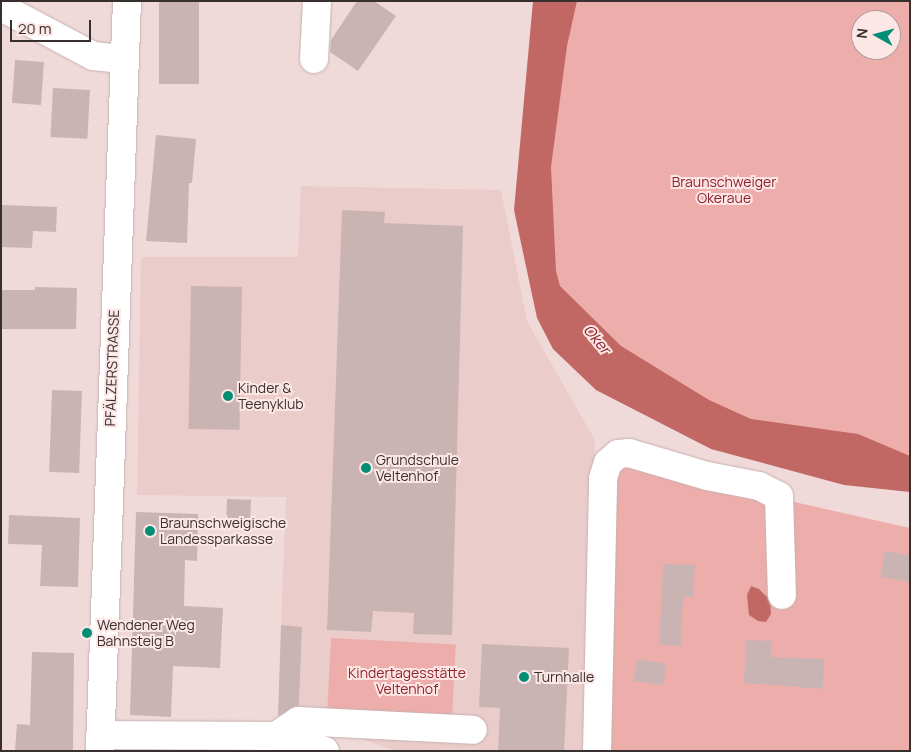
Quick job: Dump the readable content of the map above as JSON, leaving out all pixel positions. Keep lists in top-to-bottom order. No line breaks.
{"streets":{"street":["PFÄLZERSTRASSE"]},"water":["Oker"],"parks":["Braunschweiger Okeraue","Kindertagesstätte Veltenhof"],"places":["Kinder & Teenyklub","Grundschule Veltenhof","Braunschweigische Landessparkasse","Wendener Weg Bahnsteig B","Turnhalle"],"scale_bar":"20 m","north":"left"}
